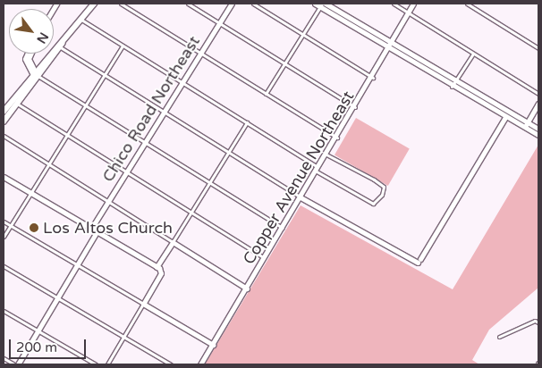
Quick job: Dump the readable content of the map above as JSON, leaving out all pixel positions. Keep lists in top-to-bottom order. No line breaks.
{"streets":{"street":["Chico Road Northeast","Copper Avenue Northeast"]},"places":["Los Altos Church"],"scale_bar":"200 m","north":"bottom right"}
